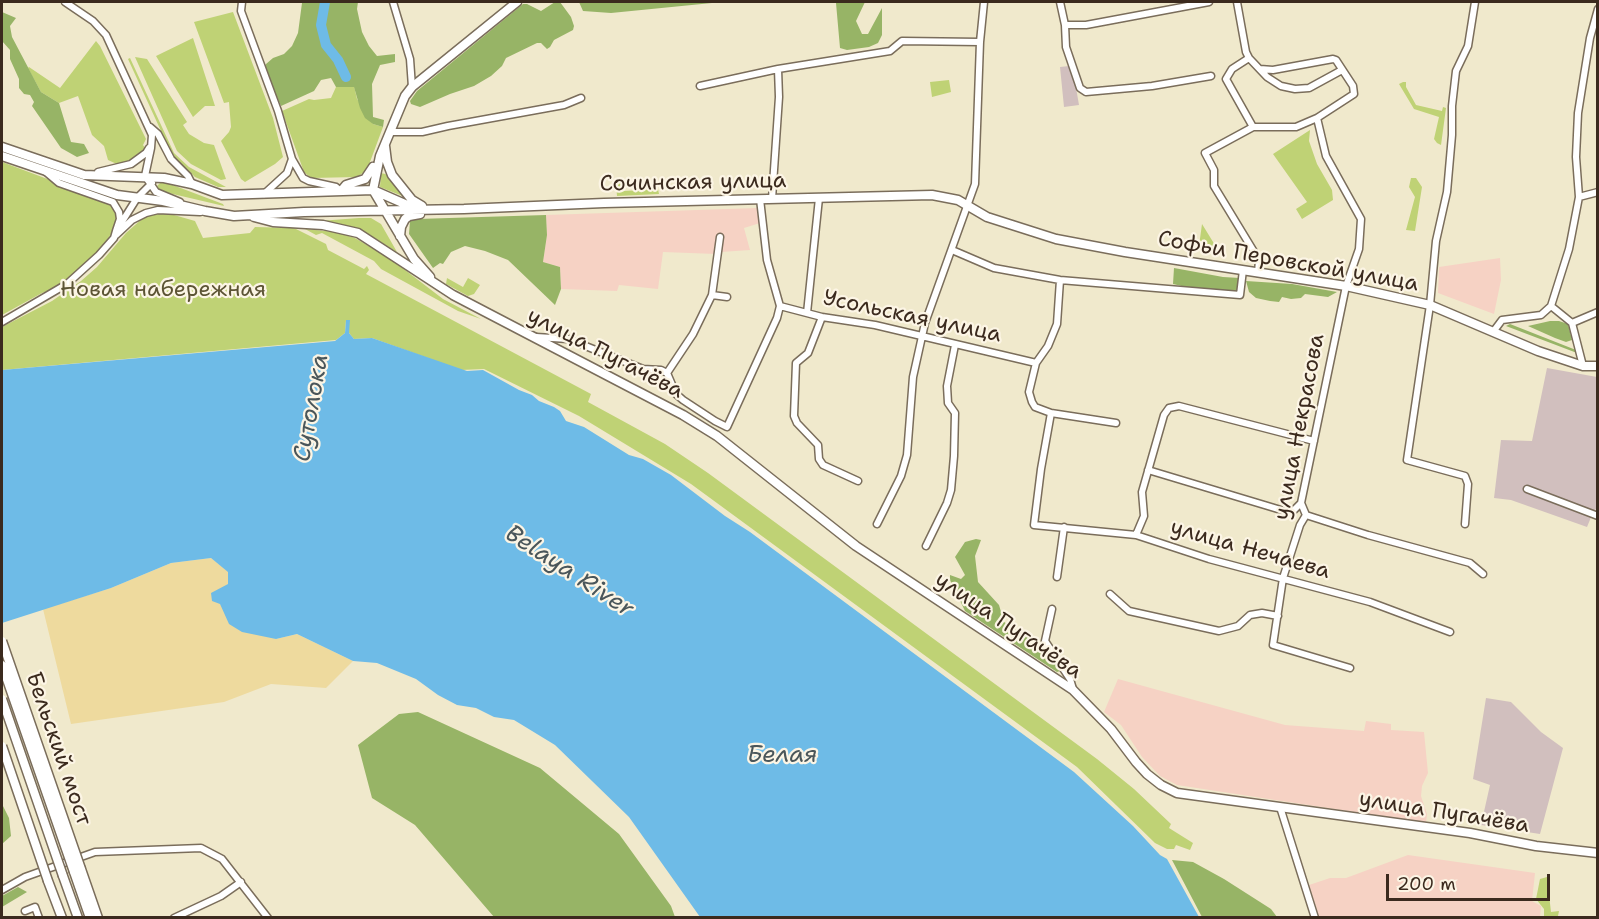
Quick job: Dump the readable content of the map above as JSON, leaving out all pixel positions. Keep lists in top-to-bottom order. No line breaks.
{"streets":{"main road":["Сочинская улица","Софьи Перовской улица","улица Пугачёва","Бельский мост"],"street":["Усольская улица","улица Некрасова","улица Нечаева"]},"crossings":[["Сочинская улица","Софьи Перовской улица"],["Софьи Перовской улица","улица Некрасова"],["улица Некрасова","улица Нечаева"]],"water":["Сутолока","Belaya River","Белая"],"parks":["Новая набережная"],"scale_bar":"200 m"}
